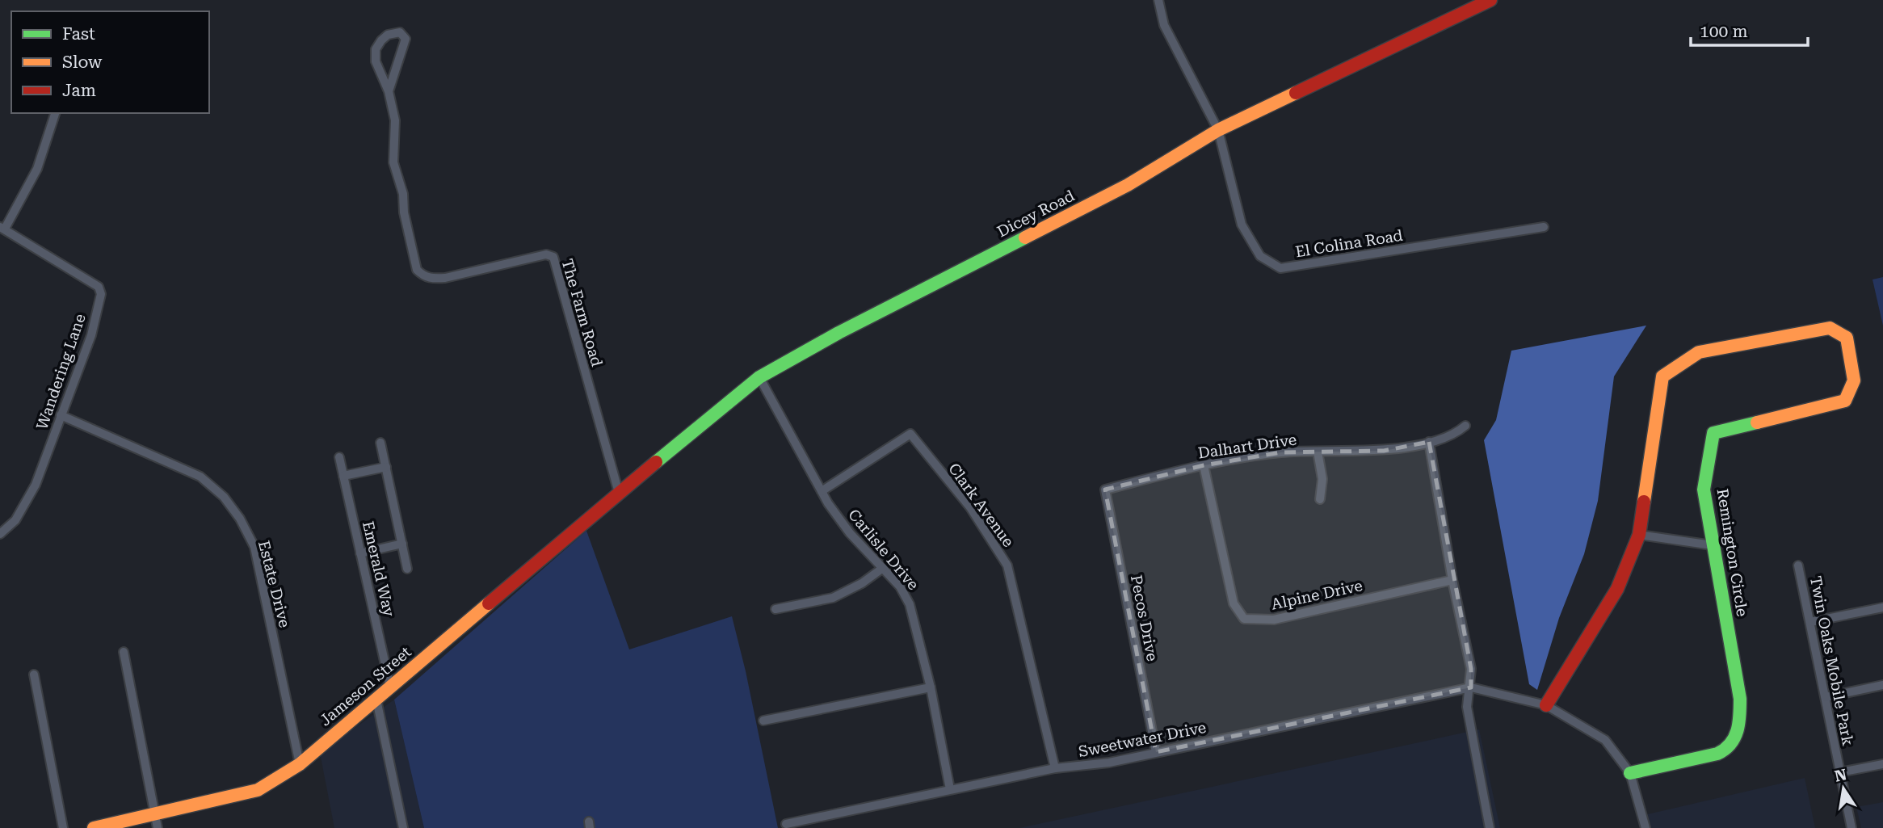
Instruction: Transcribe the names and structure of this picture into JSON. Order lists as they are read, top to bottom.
{
  "streets": {
    "street": [
      "Dicey Road",
      "El Colina Road",
      "The Farm Road",
      "Wandering Lane",
      "Dalhart Drive",
      "Clark Avenue",
      "Carlisle Drive",
      "Remington Circle",
      "Emerald Way",
      "Estate Drive",
      "Alpine Drive",
      "Pecos Drive",
      "Twin Oaks Mobile Park",
      "Jameson Street",
      "Sweetwater Drive"
    ]
  },
  "crossings": [
    ["Dicey Road", "El Colina Road"],
    ["Dicey Road", "The Farm Road"],
    ["Dicey Road", "Carlisle Drive"],
    ["Dicey Road", "Jameson Street"],
    ["The Farm Road", "Jameson Street"],
    ["Wandering Lane", "Estate Drive"],
    ["Dalhart Drive", "Alpine Drive"],
    ["Dalhart Drive", "Pecos Drive"],
    ["Clark Avenue", "Carlisle Drive"],
    ["Clark Avenue", "Sweetwater Drive"],
    ["Carlisle Drive", "Sweetwater Drive"],
    ["Remington Circle", "Sweetwater Drive"],
    ["Emerald Way", "Jameson Street"],
    ["Estate Drive", "Jameson Street"],
    ["Pecos Drive", "Sweetwater Drive"]
  ],
  "legend": ["Fast", "Slow", "Jam"],
  "scale_bar": "100 m",
  "north": "top"
}
